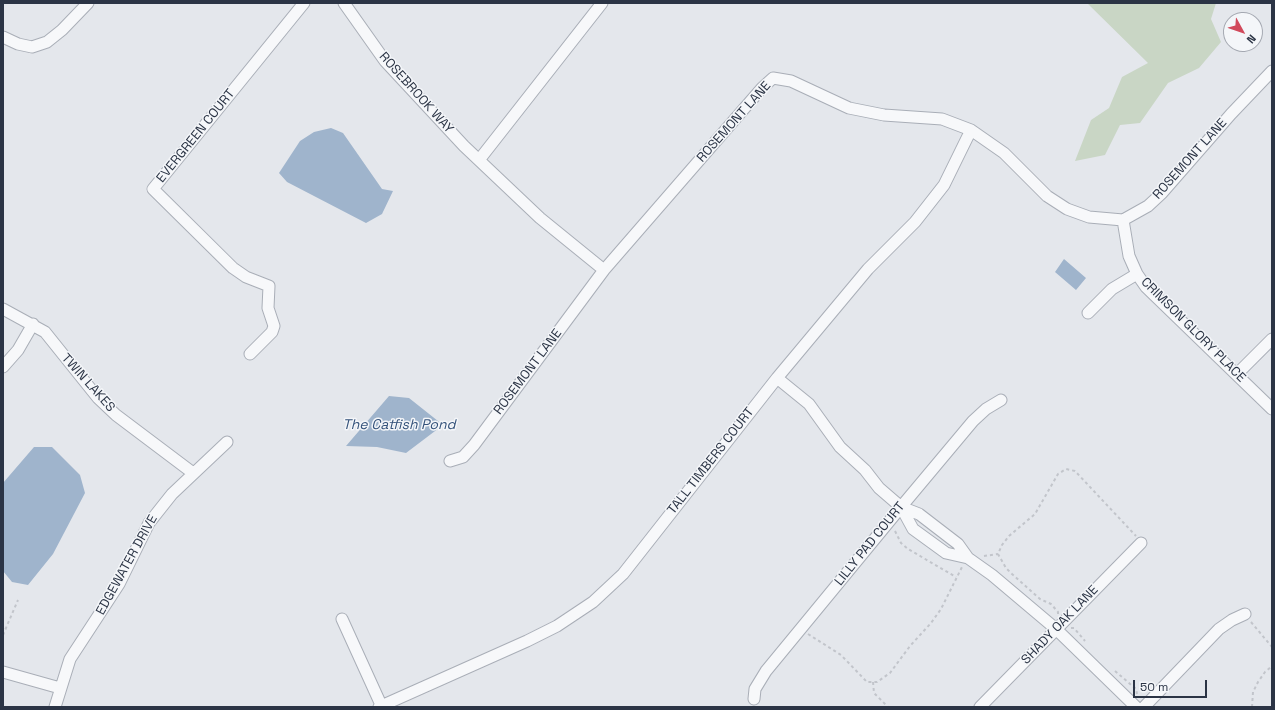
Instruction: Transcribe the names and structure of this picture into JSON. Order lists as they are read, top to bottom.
{
  "streets": {
    "street": [
      "ROSEBROOK WAY",
      "ROSEMONT LANE",
      "EVERGREEN COURT",
      "CRIMSON GLORY PLACE",
      "TWIN LAKES",
      "TALL TIMBERS COURT",
      "LILLY PAD COURT",
      "EDGEWATER DRIVE",
      "SHADY OAK LANE"
    ]
  },
  "crossings": [
    ["ROSEBROOK WAY", "ROSEMONT LANE"],
    ["ROSEMONT LANE", "CRIMSON GLORY PLACE"],
    ["ROSEMONT LANE", "TALL TIMBERS COURT"],
    ["TWIN LAKES", "EDGEWATER DRIVE"]
  ],
  "water": ["The Catfish Pond"],
  "scale_bar": "50 m",
  "north": "bottom right"
}
